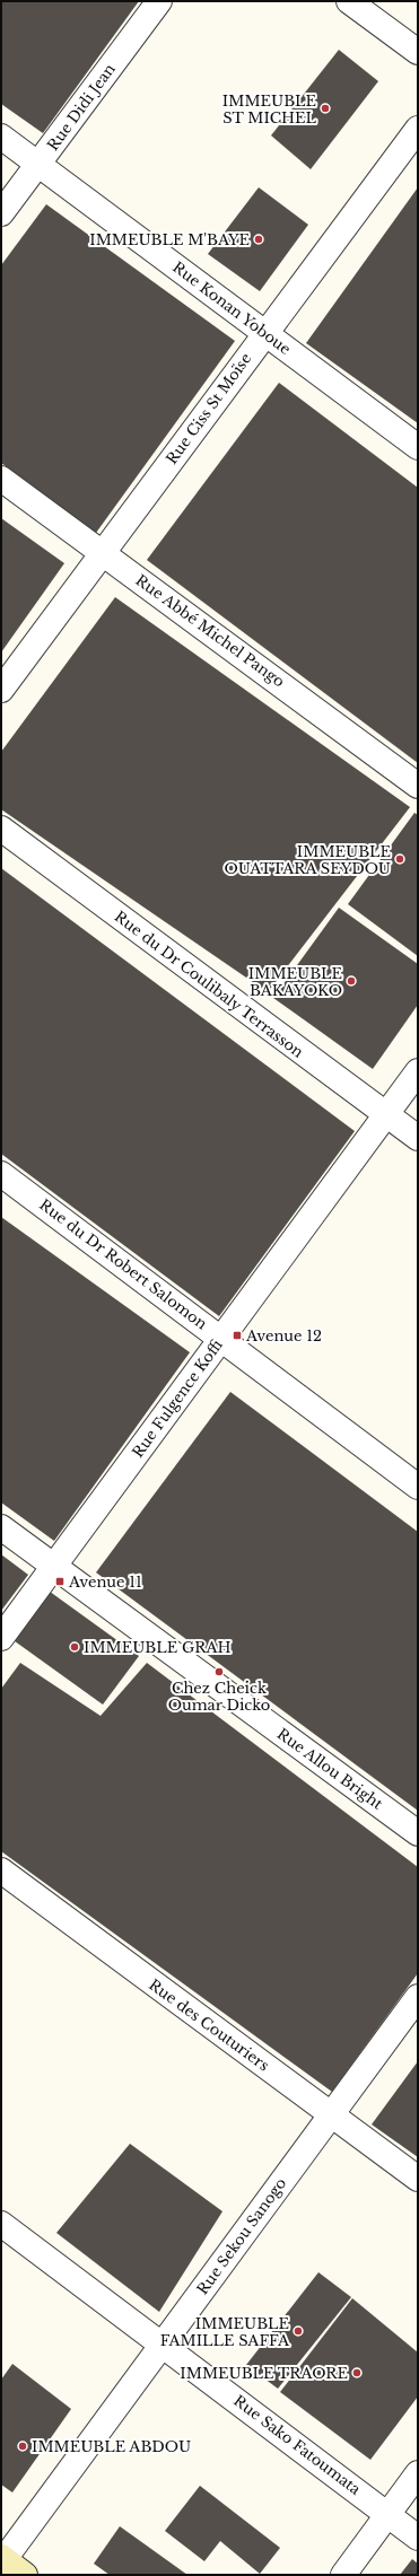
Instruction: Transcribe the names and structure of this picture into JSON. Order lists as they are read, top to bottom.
{
  "streets": {
    "street": [
      "Rue Didi Jean",
      "Rue Konan Yoboue",
      "Rue Ciss St Moïse",
      "Rue Abbé Michel Pango",
      "Rue du Dr Coulibaly Terrasson",
      "Rue du Dr Robert Salomon",
      "Rue Fulgence Koffi",
      "Rue Allou Bright",
      "Rue des Couturiers",
      "Rue Sekou Sanogo",
      "Rue Sako Fatoumata"
    ]
  },
  "crossings": [
    ["Rue Didi Jean", "Rue Konan Yoboue"],
    ["Rue Konan Yoboue", "Rue Ciss St Moïse"],
    ["Rue Ciss St Moïse", "Rue Abbé Michel Pango"],
    ["Rue du Dr Coulibaly Terrasson", "Rue Fulgence Koffi"],
    ["Rue du Dr Robert Salomon", "Rue Fulgence Koffi"],
    ["Rue Fulgence Koffi", "Rue Allou Bright"],
    ["Rue des Couturiers", "Rue Sekou Sanogo"],
    ["Rue Sekou Sanogo", "Rue Sako Fatoumata"]
  ],
  "places": {
    "other": [
      "IMMEUBLE ST MICHEL",
      "IMMEUBLE M'BAYE",
      "IMMEUBLE OUATTARA SEYDOU",
      "IMMEUBLE BAKAYOKO",
      "IMMEUBLE GRAH",
      "Chez Cheick Oumar Dicko",
      "IMMEUBLE FAMILLE SAFFA",
      "IMMEUBLE TRAORE",
      "IMMEUBLE ABDOU"
    ],
    "transit": ["Avenue 12", "Avenue 11"]
  }
}
